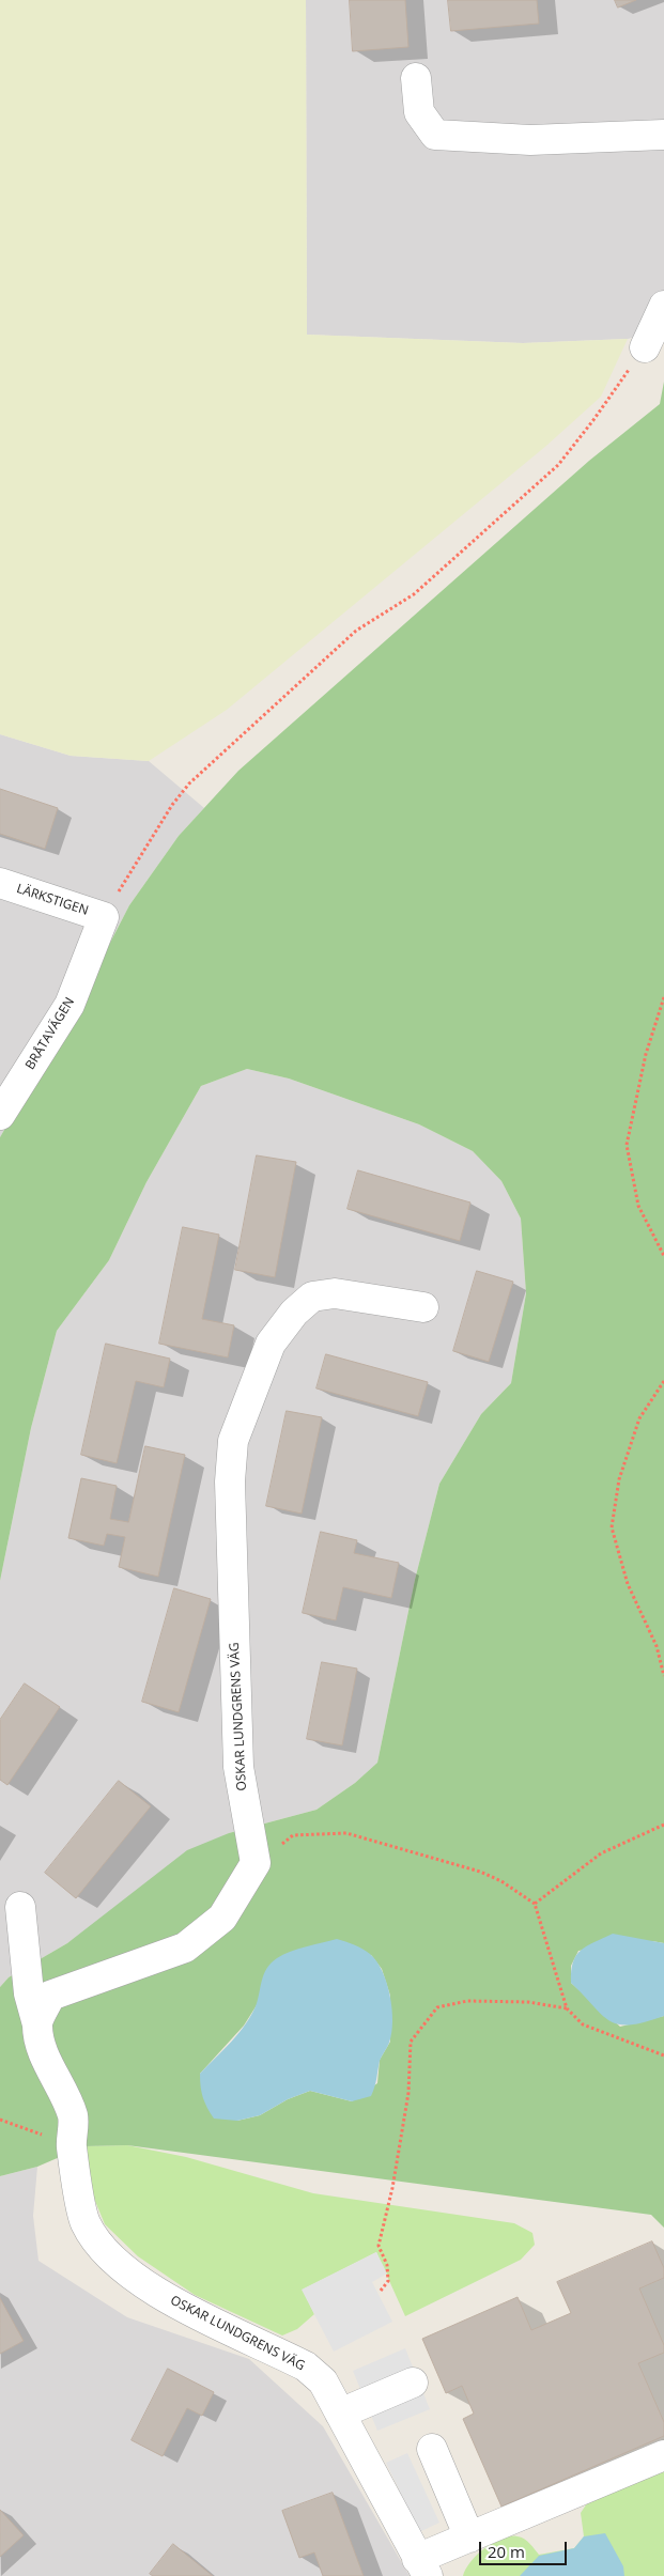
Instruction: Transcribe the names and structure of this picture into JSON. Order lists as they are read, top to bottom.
{
  "streets": {
    "street": ["LÄRKSTIGEN", "BRÅTAVÄGEN", "OSKAR LUNDGRENS VÄG"]
  },
  "crossings": [
    ["LÄRKSTIGEN", "BRÅTAVÄGEN"]
  ],
  "scale_bar": "20 m"
}
